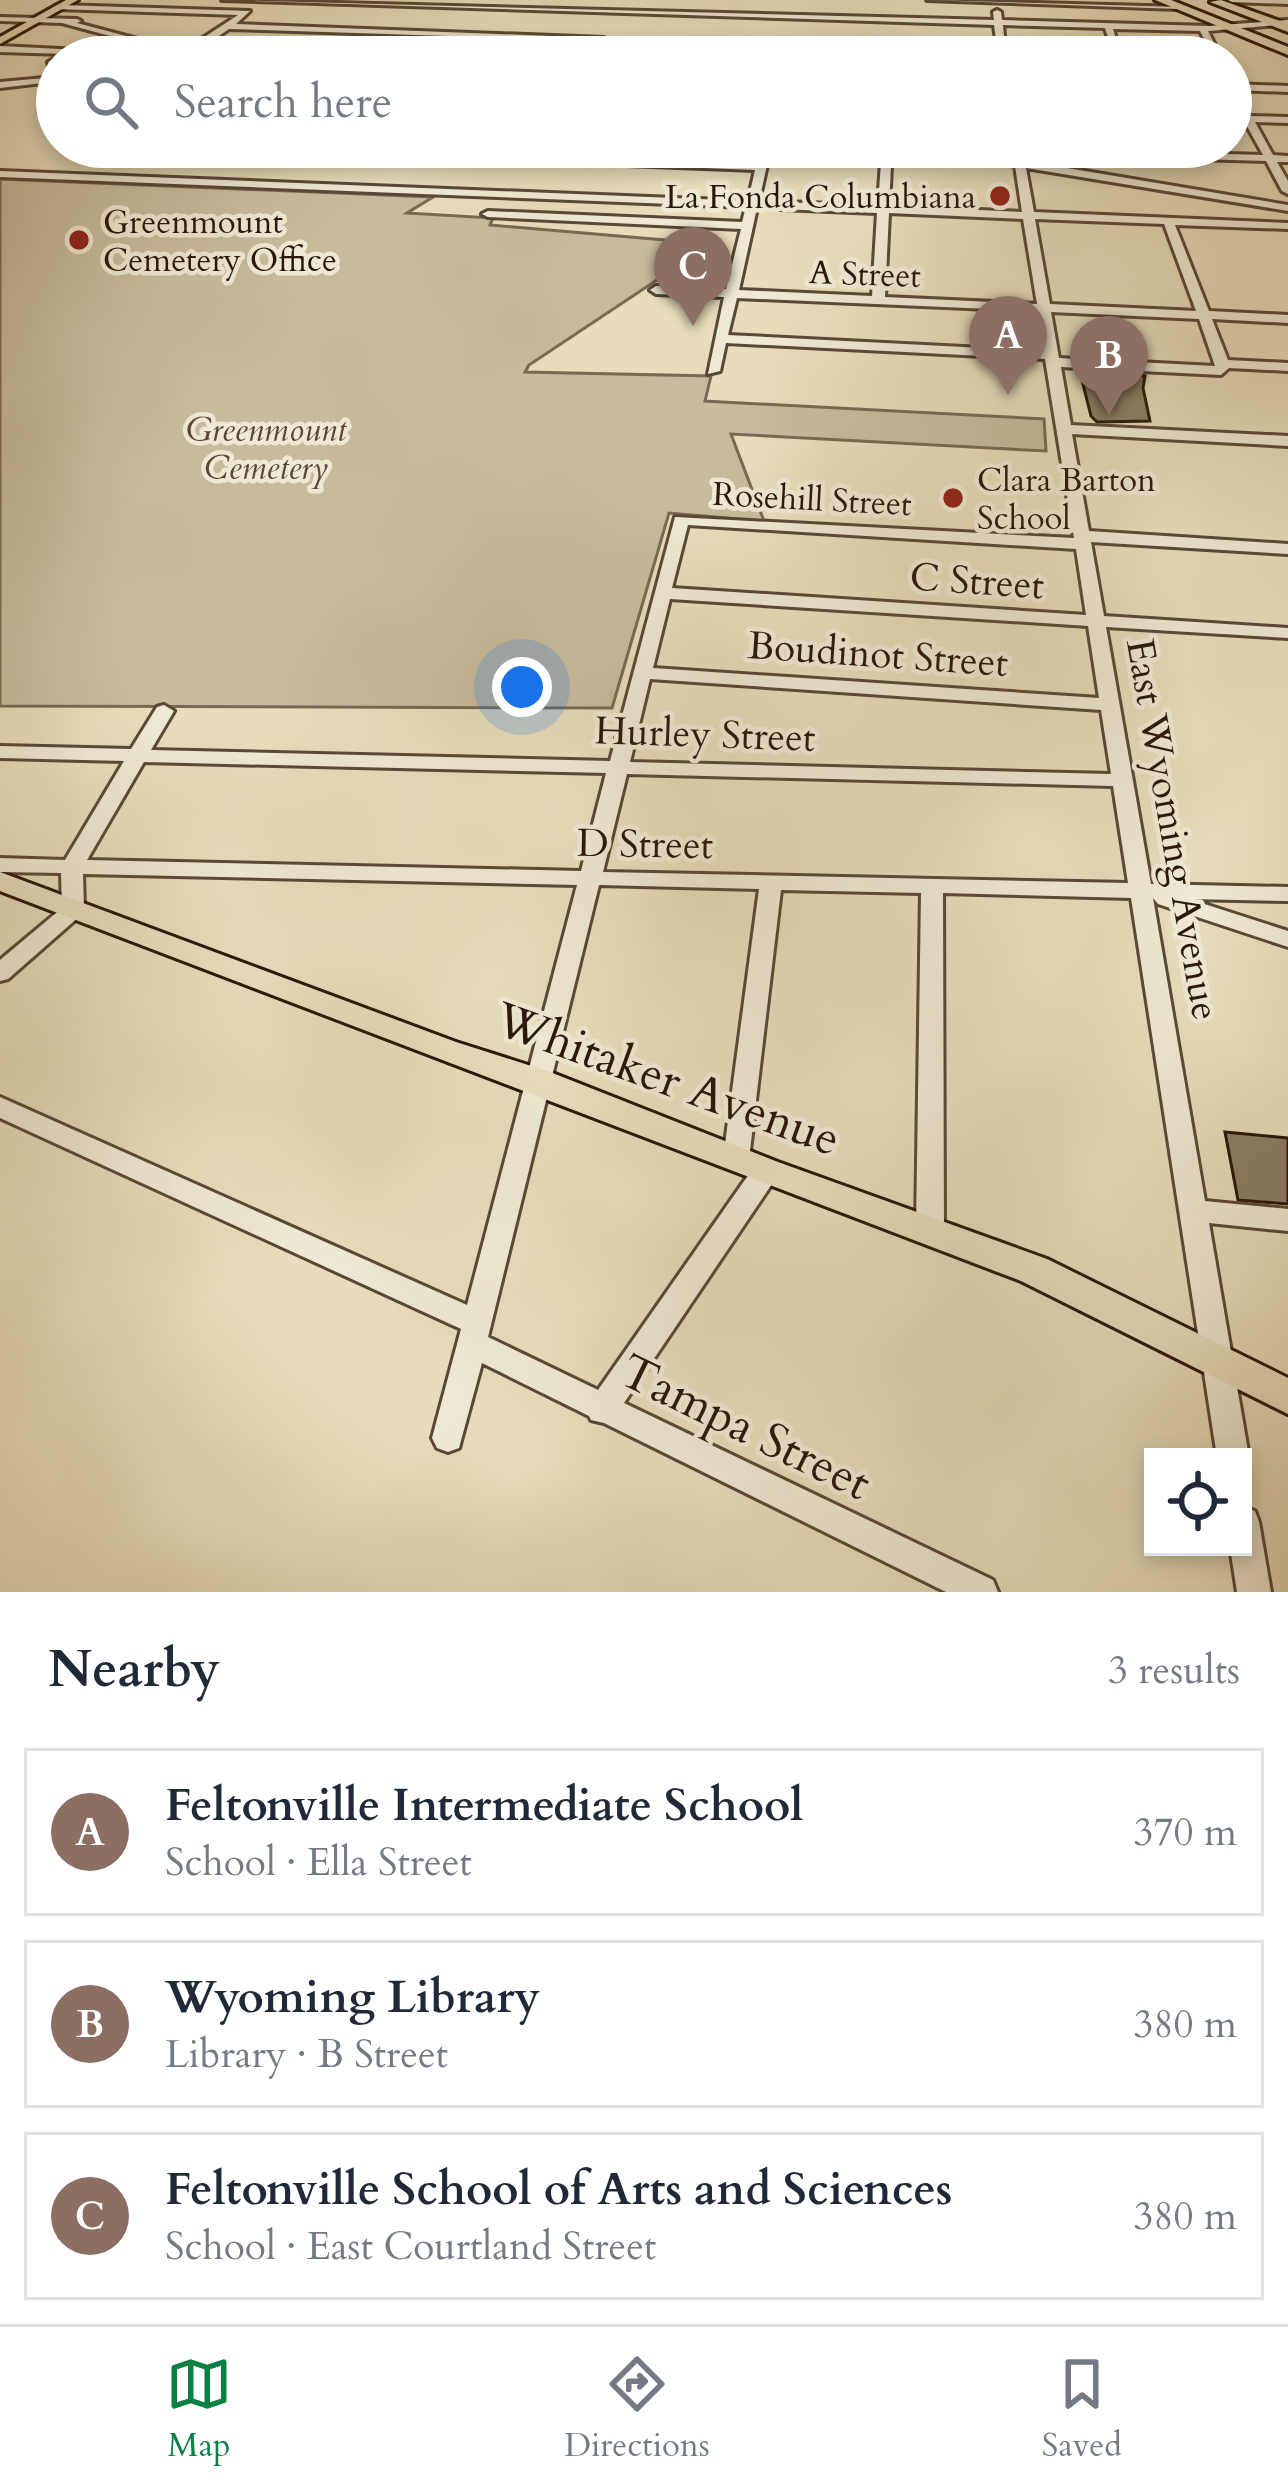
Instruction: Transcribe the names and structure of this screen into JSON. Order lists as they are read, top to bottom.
{
  "streets": {
    "main road": ["Whitaker Avenue"],
    "street": [
      "A Street",
      "Rosehill Street",
      "C Street",
      "Boudinot Street",
      "Hurley Street",
      "East Wyoming Avenue",
      "D Street",
      "Tampa Street"
    ]
  },
  "crossings": [
    ["A Street", "East Wyoming Avenue"],
    ["Rosehill Street", "C Street"],
    ["Rosehill Street", "East Wyoming Avenue"],
    ["C Street", "East Wyoming Avenue"],
    ["Boudinot Street", "East Wyoming Avenue"],
    ["Hurley Street", "East Wyoming Avenue"],
    ["East Wyoming Avenue", "D Street"],
    ["East Wyoming Avenue", "Whitaker Avenue"]
  ],
  "parks": ["Greenmount Cemetery"],
  "places": ["La Fonda Columbiana", "Greenmount Cemetery Office", "Clara Barton School"],
  "page": {
    "search": "Search here",
    "pins": ["C", "A", "B"],
    "heading": ["Nearby", "3 results"],
    "list": [
      {
        "mark": "A",
        "name": "Feltonville Intermediate School",
        "note": "School · Ella Street",
        "value": "370 m"
      },
      {
        "mark": "B",
        "name": "Wyoming Library",
        "note": "Library · B Street",
        "value": "380 m"
      },
      {
        "mark": "C",
        "name": "Feltonville School of Arts and Sciences",
        "note": "School · East Courtland Street",
        "value": "380 m"
      }
    ],
    "nav": ["Map", "Directions", "Saved"]
  }
}
